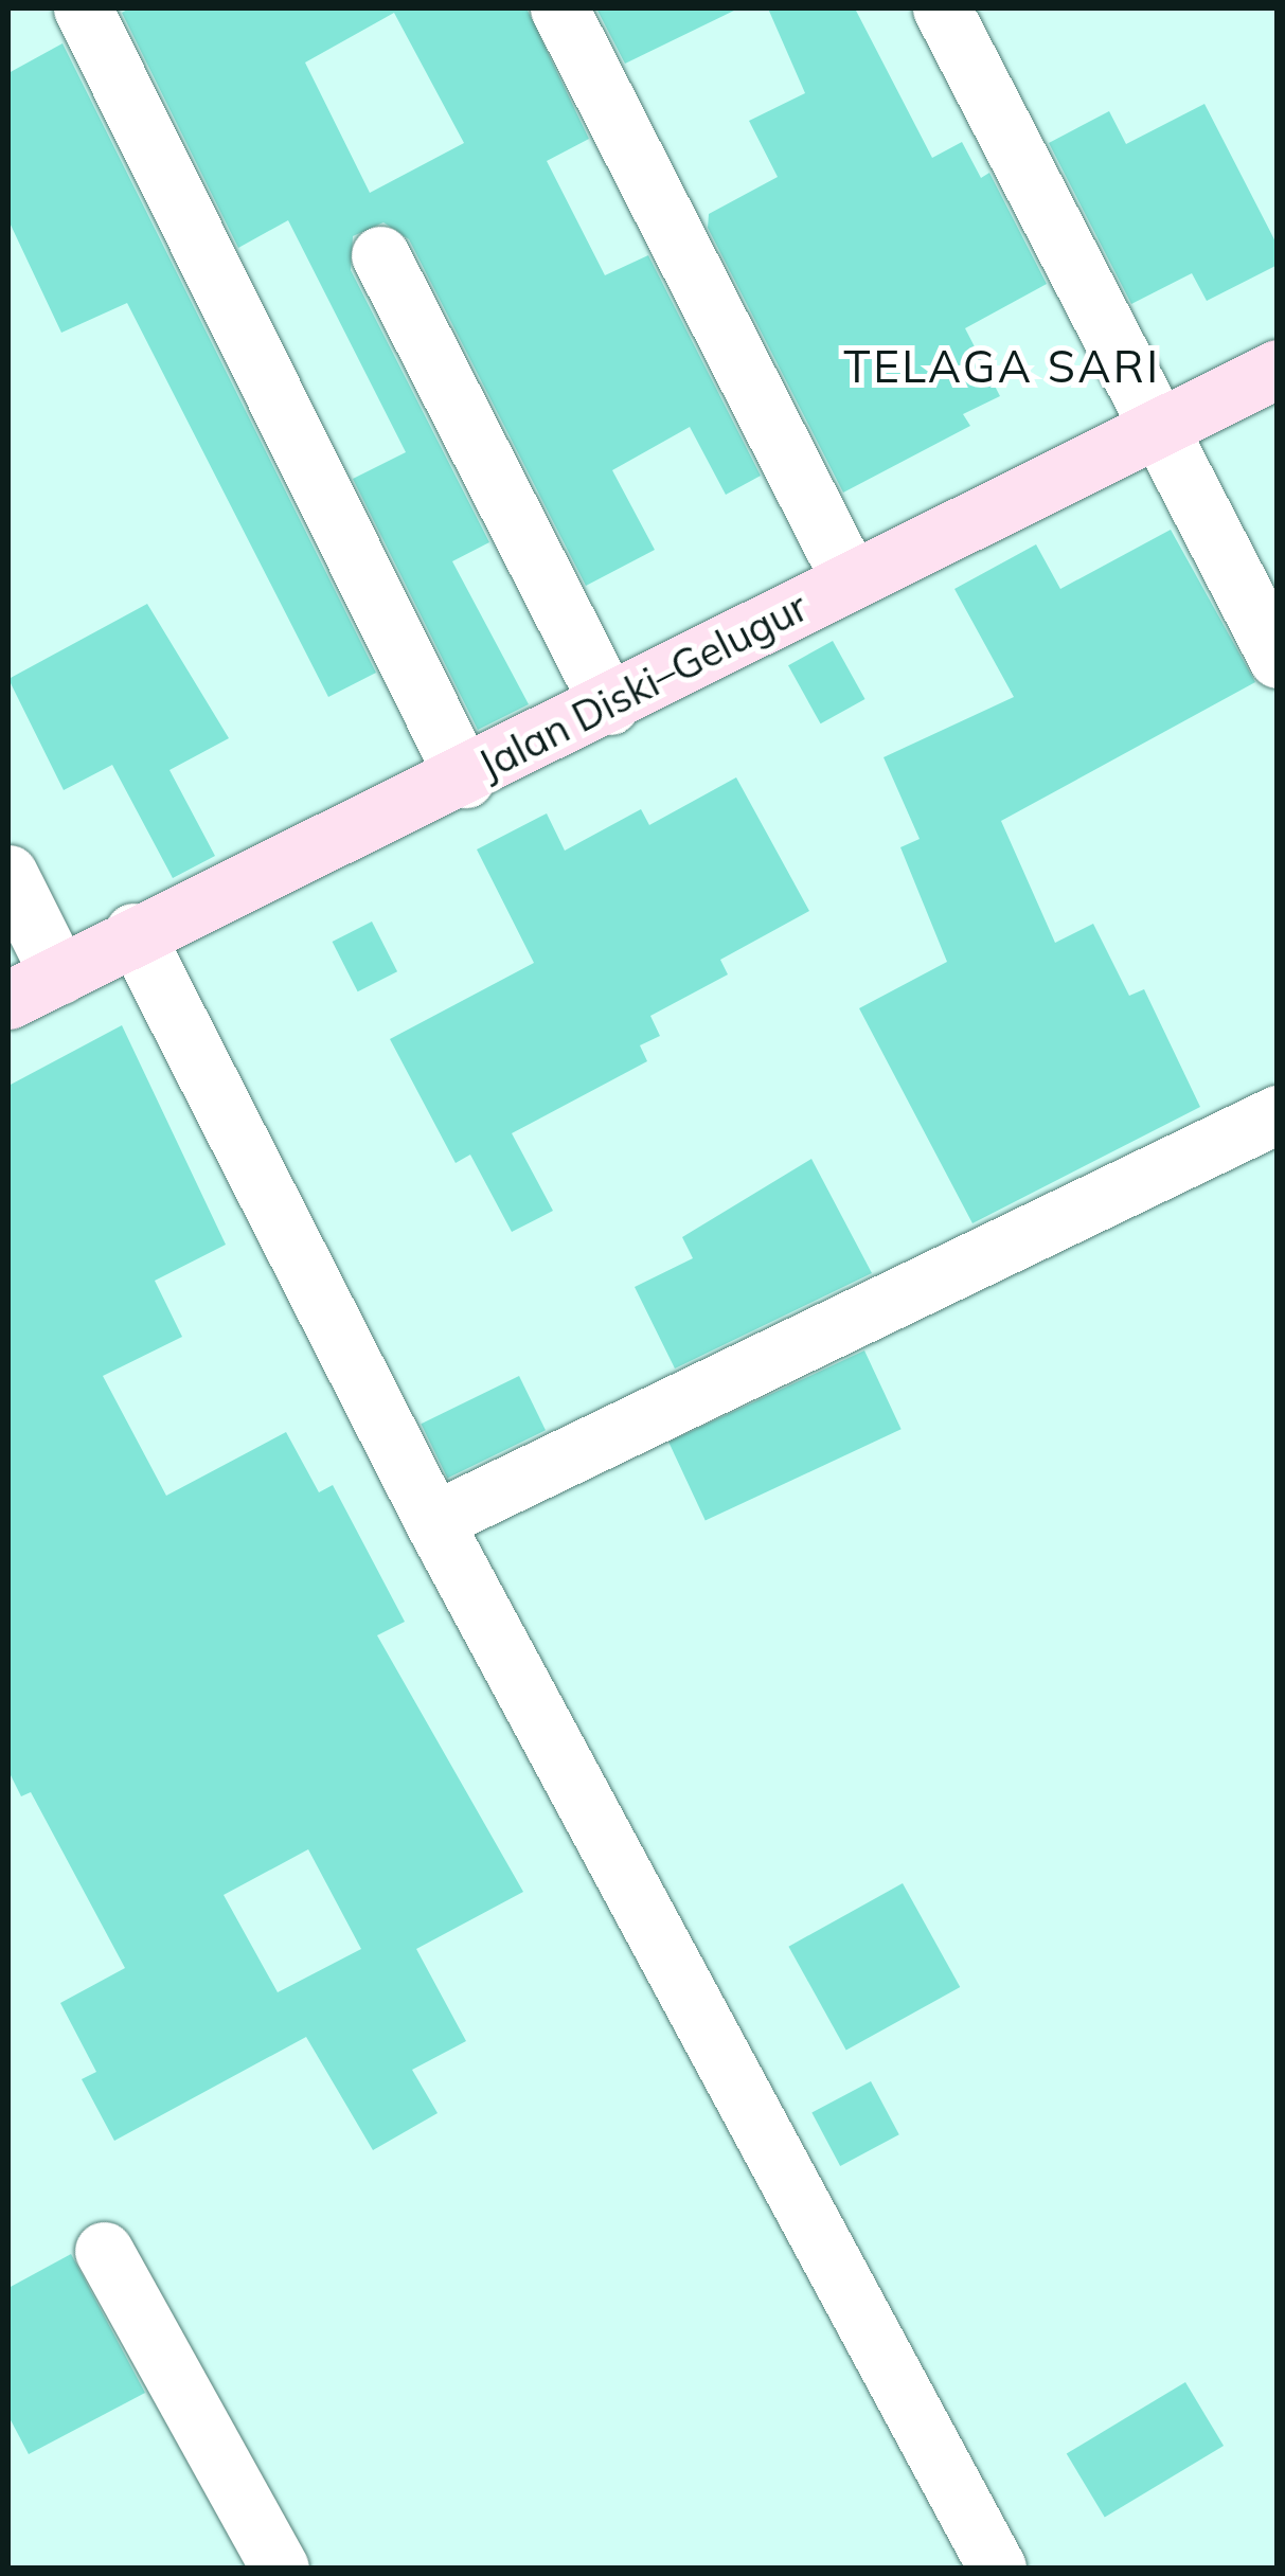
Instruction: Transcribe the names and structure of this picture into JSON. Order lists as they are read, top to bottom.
{
  "streets": {
    "main road": ["Jalan Diski–Gelugur"]
  },
  "districts": ["TELAGA SARI"]
}
